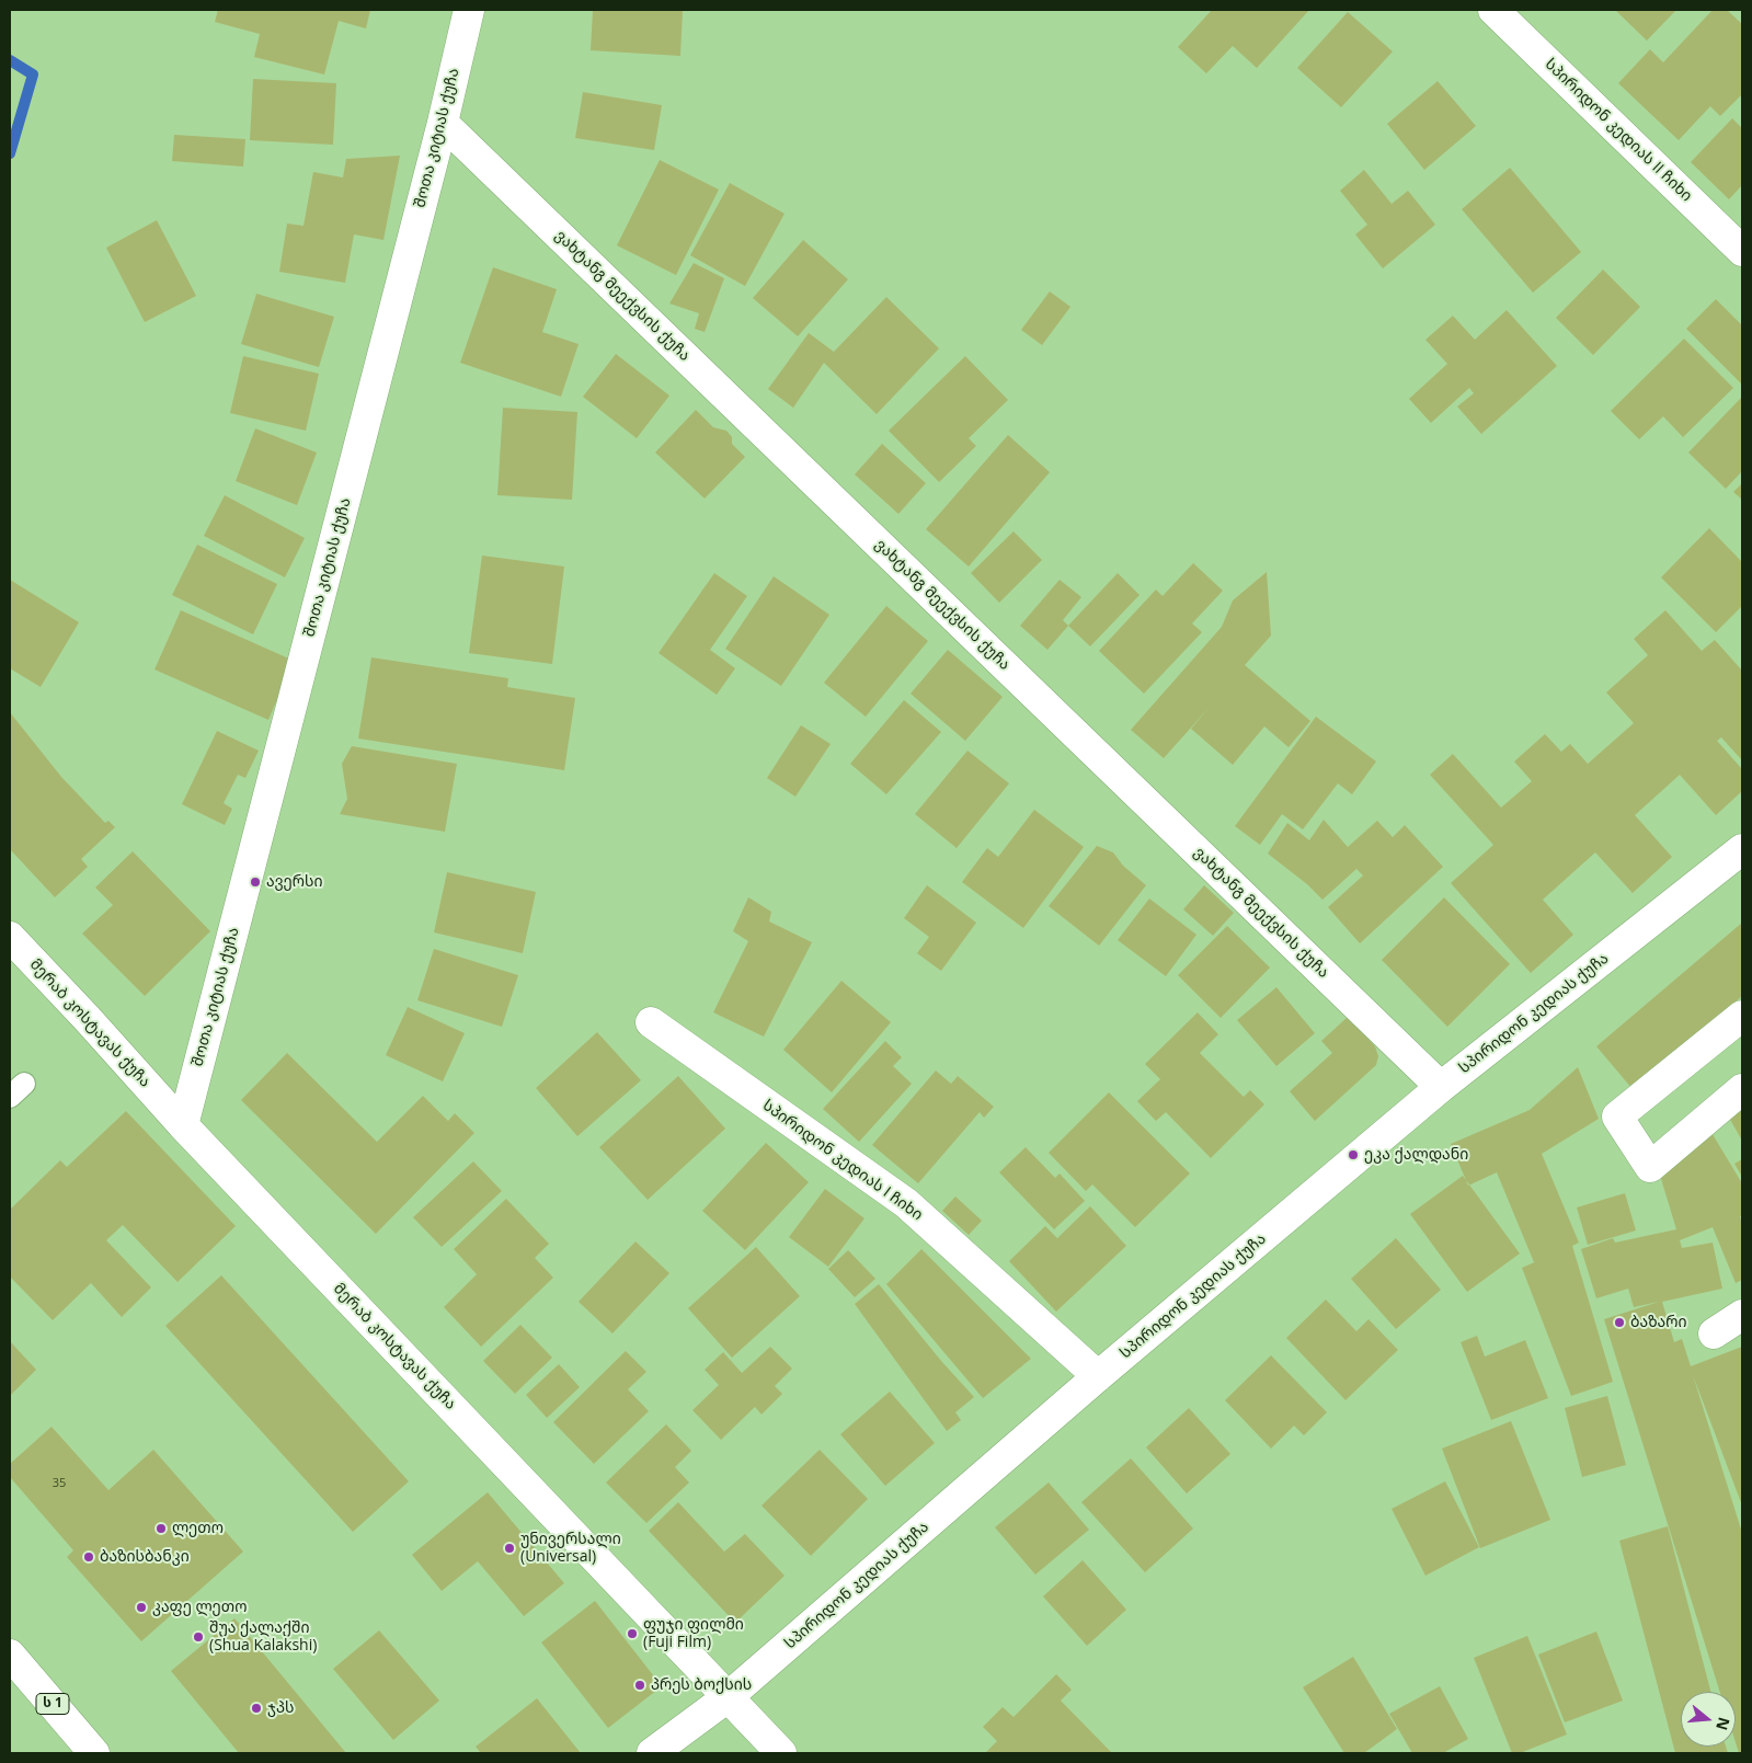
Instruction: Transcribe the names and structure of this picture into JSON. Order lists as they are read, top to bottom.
{
  "streets": {
    "main road": [
      "სპირიდონ კედიას II ჩიხი",
      "შოთა კიტიას ქუჩა",
      "ვახტანგ მეექვსის ქუჩა",
      "სპირიდონ კედიას ქუჩა",
      "მერაბ კოსტავას ქუჩა",
      "სპირიდონ კედიას I ჩიხი",
      "ს 1"
    ]
  },
  "crossings": [
    ["შოთა კიტიას ქუჩა", "ვახტანგ მეექვსის ქუჩა"],
    ["შოთა კიტიას ქუჩა", "მერაბ კოსტავას ქუჩა"],
    ["ვახტანგ მეექვსის ქუჩა", "სპირიდონ კედიას ქუჩა"],
    ["სპირიდონ კედიას ქუჩა", "მერაბ კოსტავას ქუჩა"],
    ["სპირიდონ კედიას ქუჩა", "სპირიდონ კედიას I ჩიხი"]
  ],
  "places": [
    "ავერსი",
    "ეკა ქალდანი",
    "ბაზარი",
    "ლეთო",
    "უნივერსალი (Universal)",
    "ბაზისბანკი",
    "კაფე ლეთო",
    "ფუჯი ფილმი (Fuji Film)",
    "შუა ქალაქში (Shua Kalakshi)",
    "პრეს ბოქსის",
    "ჯპს"
  ],
  "house_numbers": ["35"],
  "north": "right"
}
